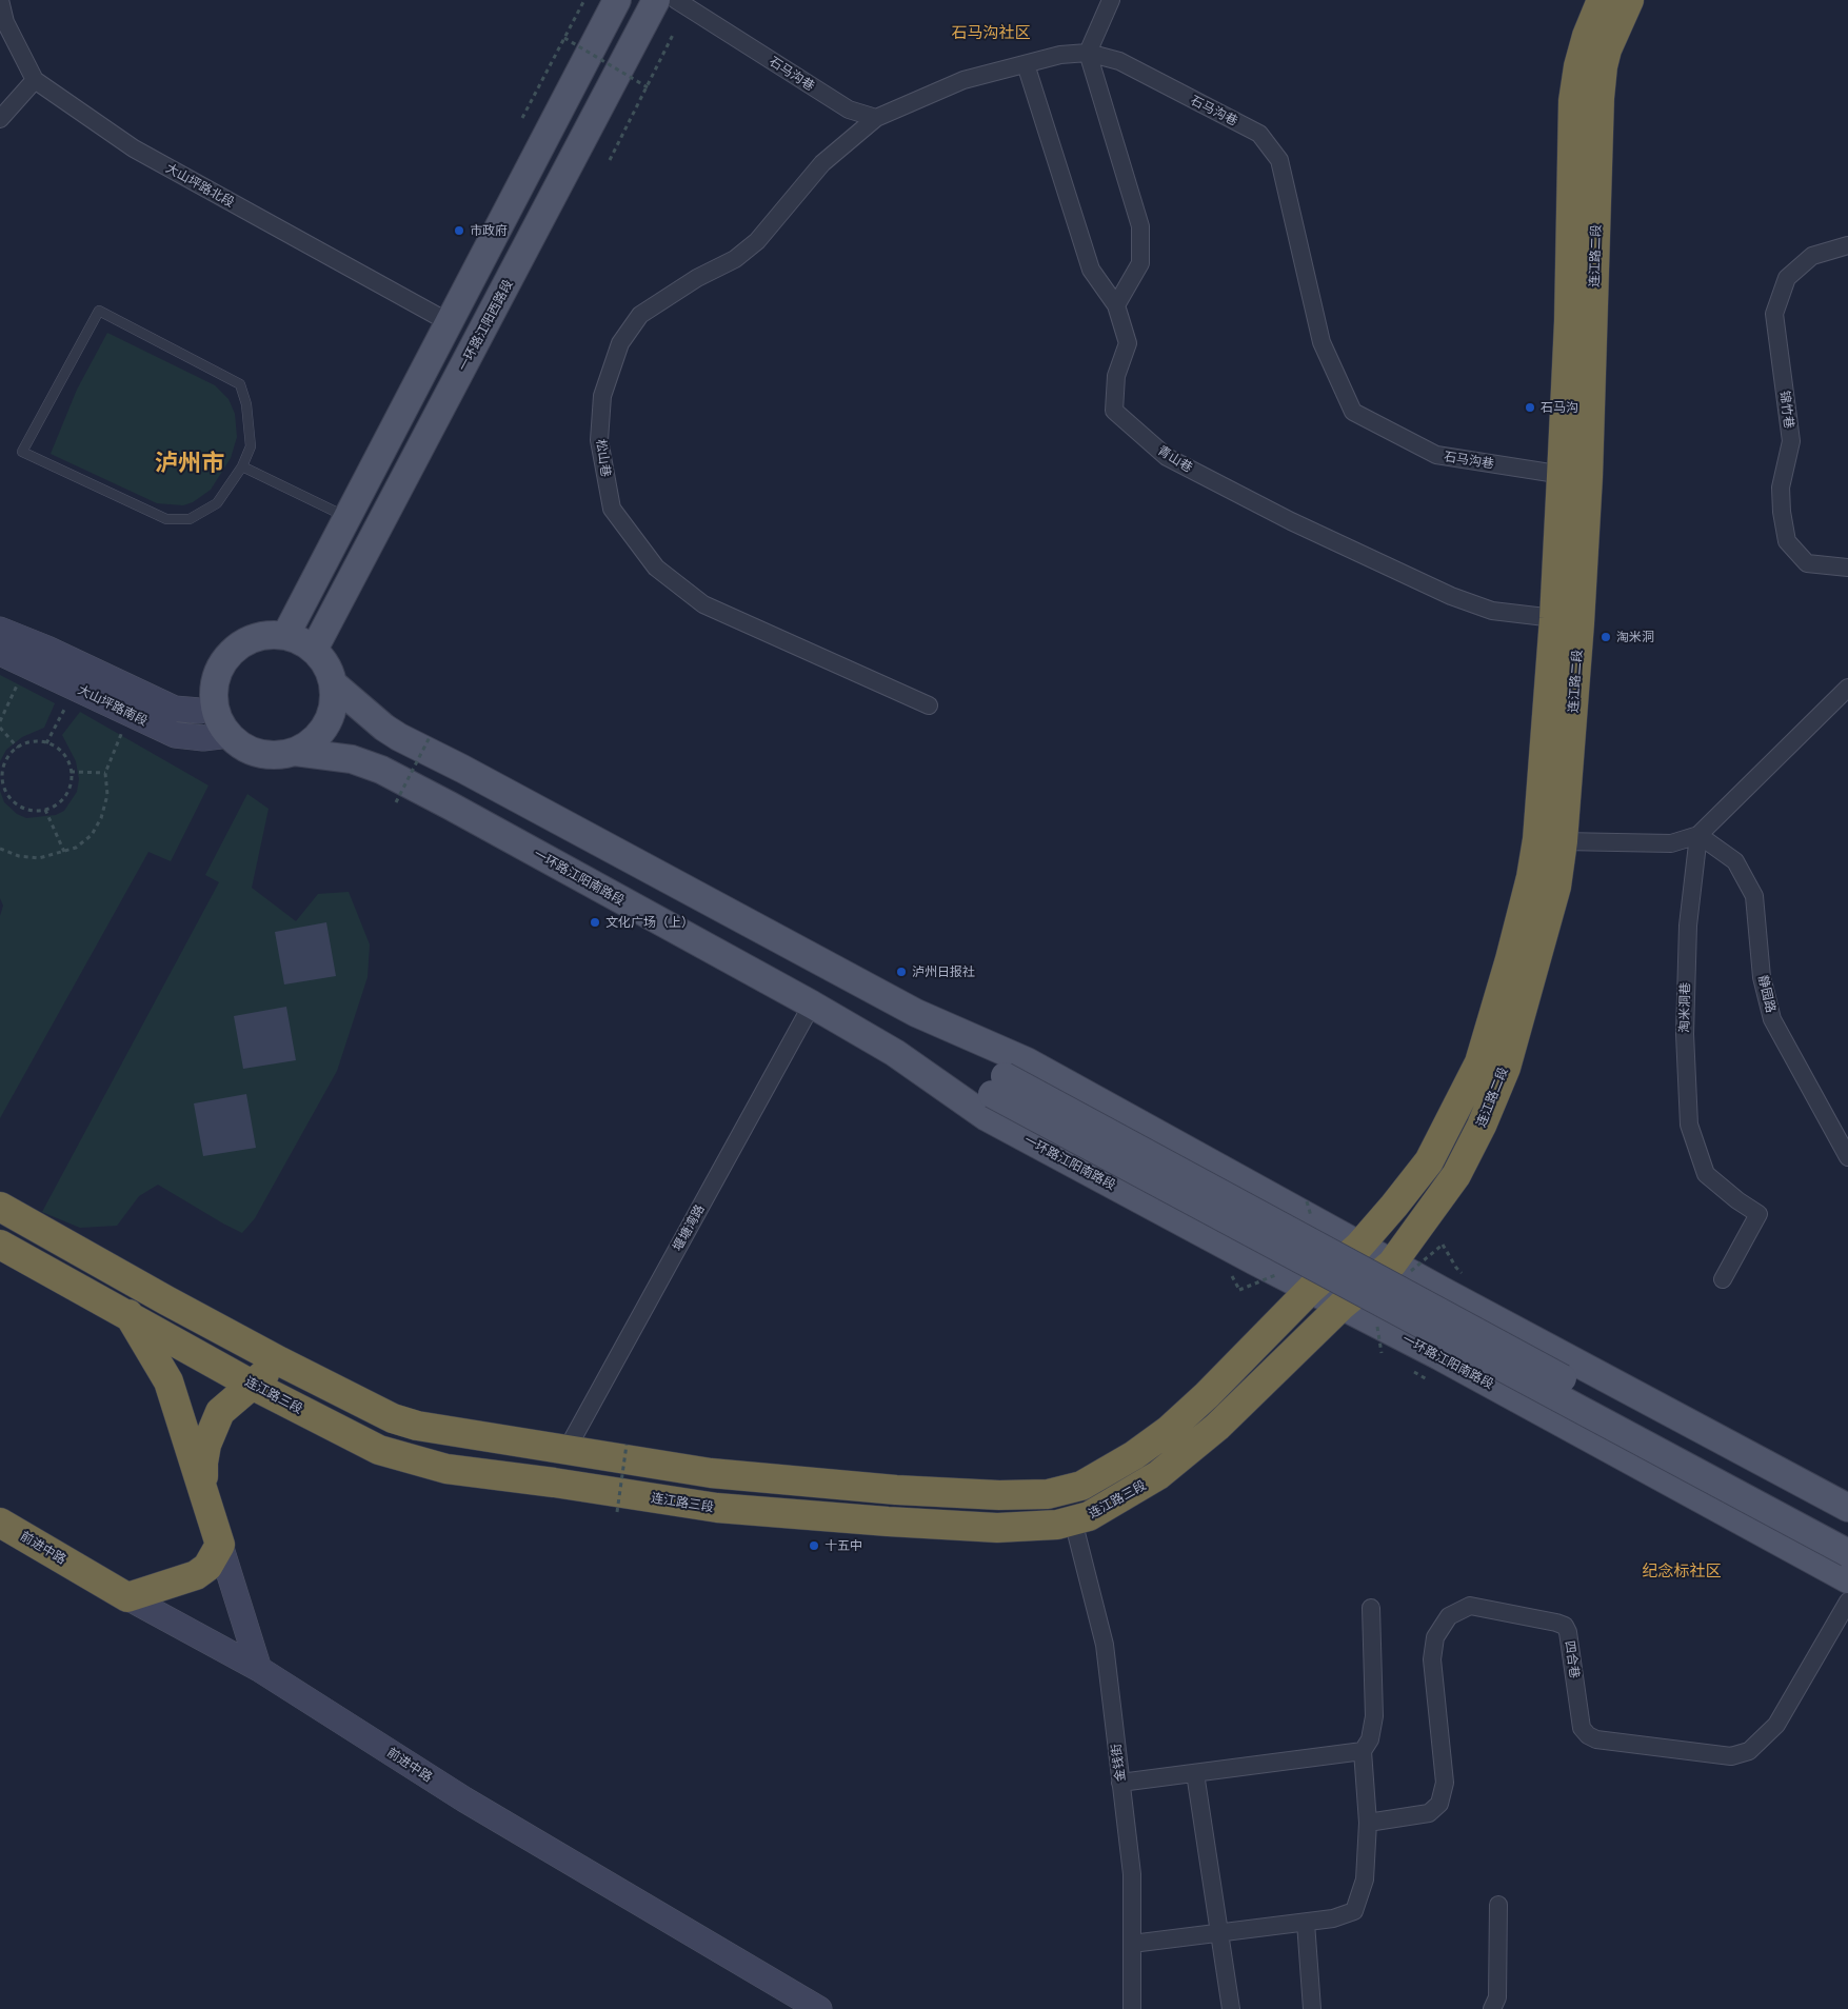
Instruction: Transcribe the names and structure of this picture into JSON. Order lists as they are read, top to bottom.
{
  "streets": {
    "highway": ["连江路二段", "连江路三段", "前进中路"],
    "main road": ["一环路江阳西路段", "一环路江阳南路段"],
    "street": [
      "石马沟巷",
      "大山坪路北段",
      "锦竹巷",
      "松山巷",
      "青山巷",
      "大山坪路南段",
      "静园路",
      "淘米洞巷",
      "堰塘湾路",
      "四合巷",
      "金钱街"
    ]
  },
  "crossings": [
    ["石马沟巷", "连江路二段"],
    ["石马沟巷", "松山巷"],
    ["石马沟巷", "青山巷"],
    ["连江路二段", "青山巷"],
    ["连江路二段", "一环路江阳南路段"],
    ["连江路二段", "连江路三段"],
    ["一环路江阳西路段", "大山坪路南段"],
    ["一环路江阳西路段", "一环路江阳南路段"],
    ["大山坪路南段", "一环路江阳南路段"],
    ["一环路江阳南路段", "堰塘湾路"],
    ["一环路江阳南路段", "连江路三段"],
    ["静园路", "淘米洞巷"],
    ["连江路三段", "金钱街"]
  ],
  "districts": ["石马沟社区", "泸州市", "纪念标社区"],
  "places": [
    "市政府",
    "石马沟",
    "淘米洞",
    "文化广场（上）",
    "泸州日报社",
    "十五中"
  ]
}
